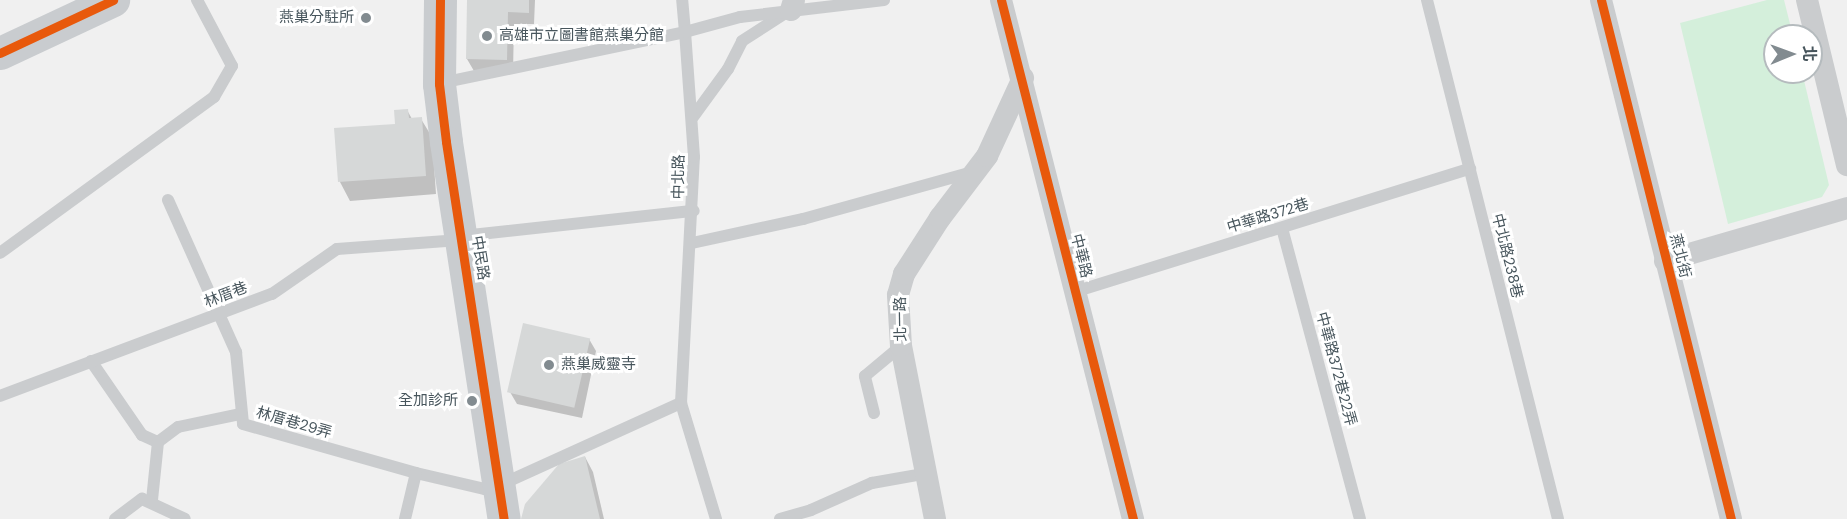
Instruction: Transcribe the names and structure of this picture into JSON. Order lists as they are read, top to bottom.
{
  "streets": {
    "street": [
      "中華路",
      "燕北街",
      "中民路",
      "北一路"
    ],
    "lane": [
      "中北路",
      "中華路372巷",
      "中北路238巷",
      "林厝巷",
      "中華路372巷22弄",
      "林厝巷29弄"
    ]
  },
  "crossings": [
    ["中北路", "林厝巷"],
    ["中華路372巷", "中華路"],
    ["中華路372巷", "中北路238巷"],
    ["中華路372巷", "中華路372巷22弄"],
    ["中華路", "北一路"],
    ["中民路", "林厝巷"],
    ["中民路", "林厝巷29弄"]
  ],
  "places": [
    "燕巢分駐所",
    "高雄市立圖書館燕巢分館",
    "燕巢威靈寺",
    "全加診所"
  ],
  "north": "right"
}
